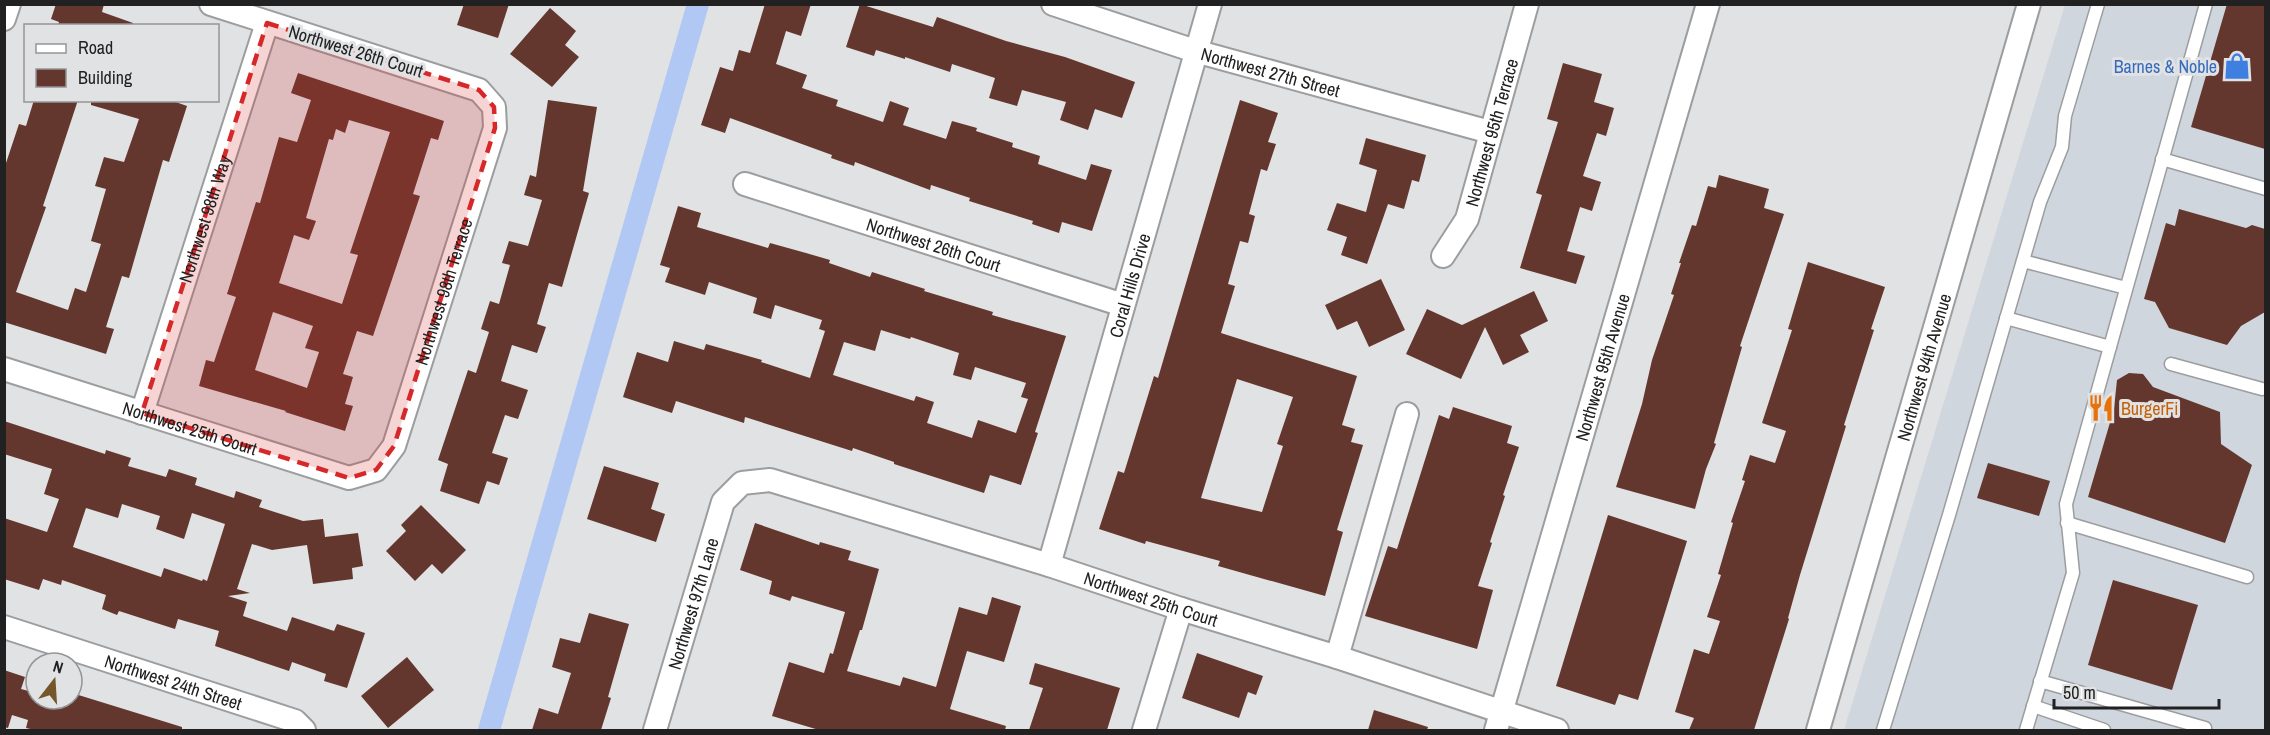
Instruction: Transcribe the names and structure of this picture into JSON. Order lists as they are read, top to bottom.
{
  "streets": {
    "street": [
      "Northwest 26th Court",
      "Northwest 27th Street",
      "Northwest 95th Terrace",
      "Northwest 98th Way",
      "Coral Hills Drive",
      "Northwest 98th Terrace",
      "Northwest 94th Avenue",
      "Northwest 95th Avenue",
      "Northwest 25th Court",
      "Northwest 97th Lane",
      "Northwest 24th Street"
    ]
  },
  "crossings": [
    ["Northwest 26th Court", "Northwest 98th Way"],
    ["Northwest 26th Court", "Coral Hills Drive"],
    ["Northwest 26th Court", "Northwest 98th Terrace"],
    ["Northwest 27th Street", "Northwest 95th Terrace"],
    ["Northwest 27th Street", "Coral Hills Drive"],
    ["Northwest 98th Way", "Northwest 25th Court"],
    ["Coral Hills Drive", "Northwest 25th Court"],
    ["Northwest 98th Terrace", "Northwest 25th Court"],
    ["Northwest 95th Avenue", "Northwest 25th Court"],
    ["Northwest 25th Court", "Northwest 97th Lane"]
  ],
  "places": {
    "shop": ["Barnes & Noble"],
    "restaurant": ["BurgerFi"]
  },
  "legend": ["Road", "Building"],
  "scale_bar": "50 m",
  "north": "top"
}
